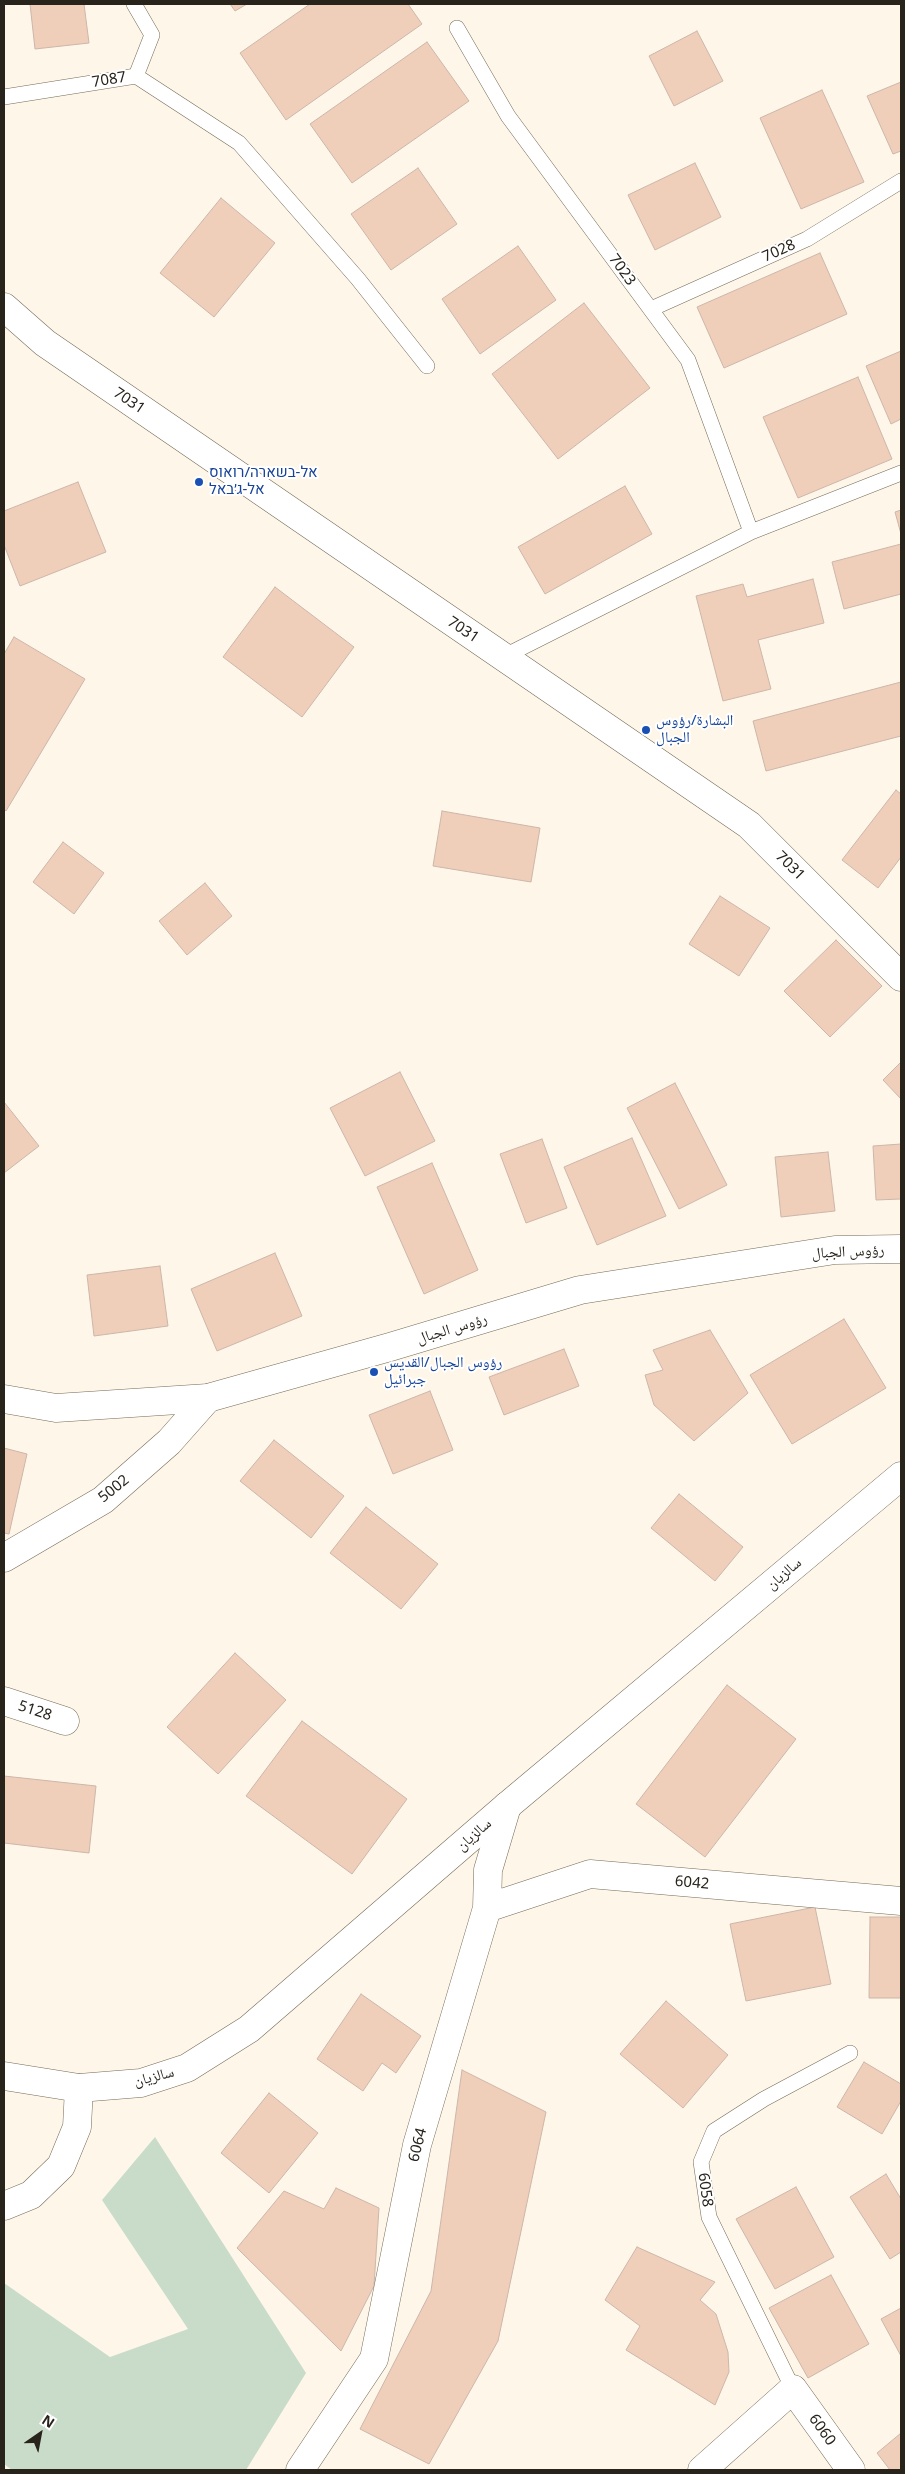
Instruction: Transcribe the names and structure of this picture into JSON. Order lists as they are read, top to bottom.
{
  "streets": {
    "street": [
      "7031",
      "رؤوس الجبال",
      "5002",
      "سالزيان",
      "5128",
      "6042",
      "6064",
      "6060"
    ],
    "lane": [
      "7087",
      "7028",
      "7023",
      "6058"
    ]
  },
  "crossings": [
    ["7028", "7023"],
    ["رؤوس الجبال", "5002"],
    ["سالزيان", "6064"],
    ["6042", "6064"],
    ["6058", "6060"]
  ],
  "places": ["אל-בשארה/רואוס אל-ג׳באל", "البشارة/رؤوس الجبال", "رؤوس الجبال/القديس جبرائيل"],
  "north": "top right"
}
